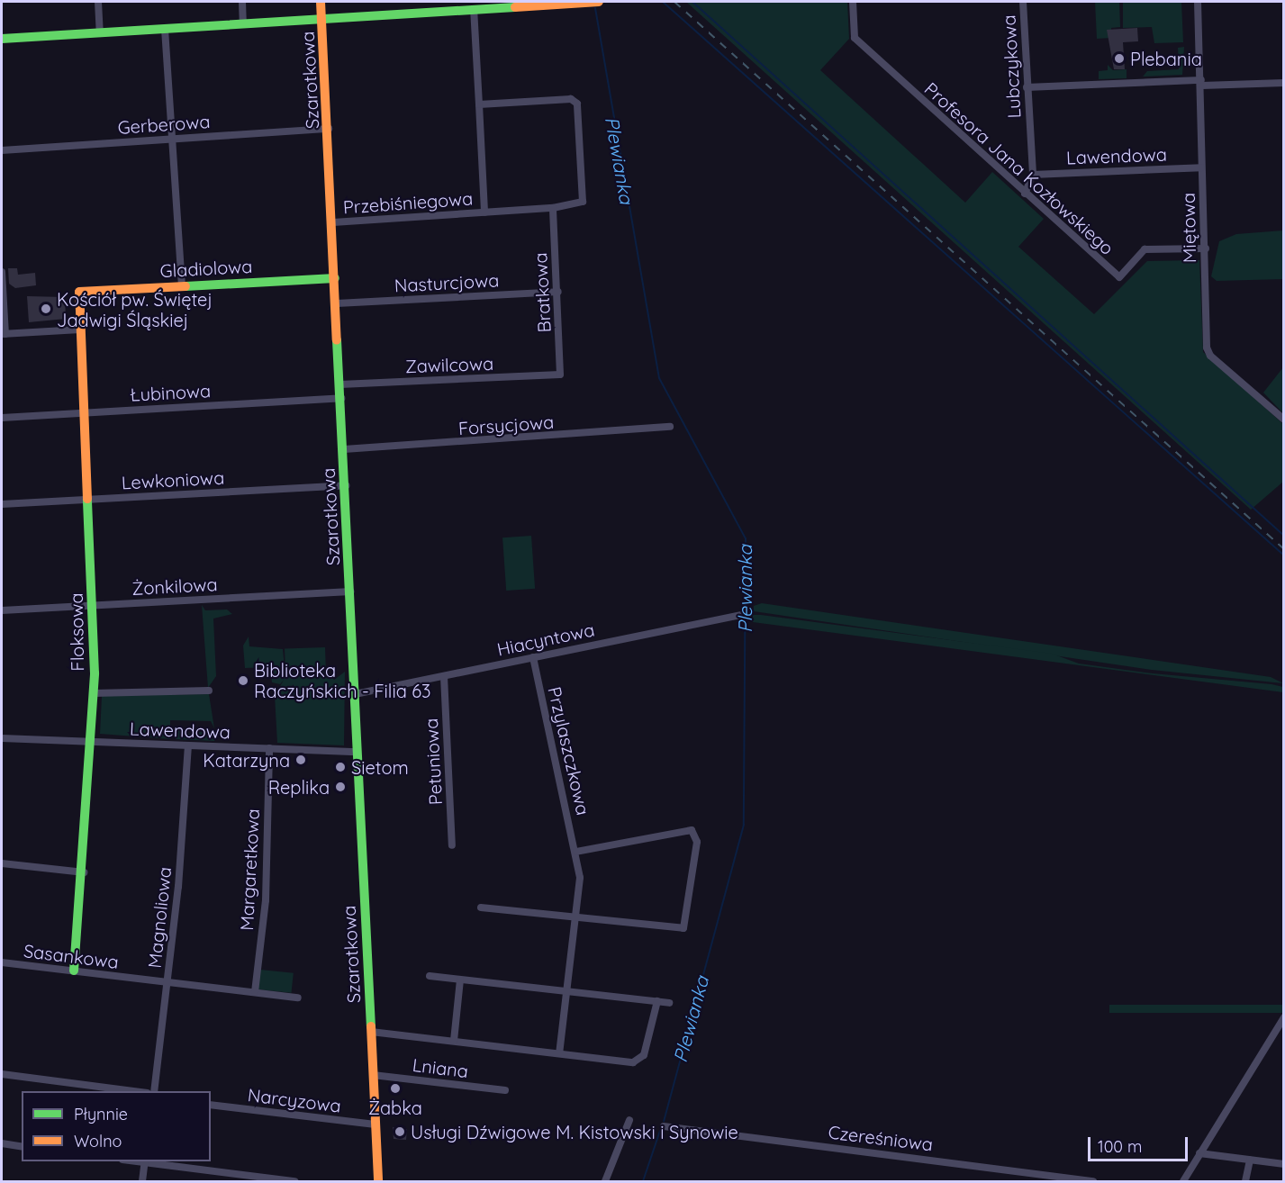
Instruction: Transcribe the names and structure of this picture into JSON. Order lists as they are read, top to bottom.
{
  "streets": {
    "street": [
      "Lubczykowa",
      "Szarotkowa",
      "Gerberowa",
      "Lawendowa",
      "Profesora Jana Kozłowskiego",
      "Przebiśniegowa",
      "Miętowa",
      "Gladiolowa",
      "Nasturcjowa",
      "Bratkowa",
      "Zawilcowa",
      "Łubinowa",
      "Forsycjowa",
      "Lewkoniowa",
      "Żonkilowa",
      "Floksowa",
      "Hiacyntowa",
      "Przylaszczkowa",
      "Petuniowa",
      "Margaretkowa",
      "Magnoliowa",
      "Sasankowa",
      "Lniana",
      "Narcyzowa",
      "Czereśniowa"
    ]
  },
  "crossings": [
    ["Lubczykowa", "Lawendowa"],
    ["Lubczykowa", "Profesora Jana Kozłowskiego"],
    ["Szarotkowa", "Gerberowa"],
    ["Szarotkowa", "Lawendowa"],
    ["Szarotkowa", "Przebiśniegowa"],
    ["Szarotkowa", "Gladiolowa"],
    ["Szarotkowa", "Nasturcjowa"],
    ["Szarotkowa", "Zawilcowa"],
    ["Szarotkowa", "Łubinowa"],
    ["Szarotkowa", "Forsycjowa"],
    ["Szarotkowa", "Lewkoniowa"],
    ["Szarotkowa", "Żonkilowa"],
    ["Szarotkowa", "Hiacyntowa"],
    ["Szarotkowa", "Lniana"],
    ["Szarotkowa", "Narcyzowa"],
    ["Lawendowa", "Miętowa"],
    ["Lawendowa", "Floksowa"],
    ["Lawendowa", "Margaretkowa"],
    ["Lawendowa", "Magnoliowa"],
    ["Profesora Jana Kozłowskiego", "Miętowa"],
    ["Przebiśniegowa", "Bratkowa"],
    ["Gladiolowa", "Floksowa"],
    ["Nasturcjowa", "Bratkowa"],
    ["Bratkowa", "Zawilcowa"],
    ["Łubinowa", "Floksowa"],
    ["Lewkoniowa", "Floksowa"],
    ["Żonkilowa", "Floksowa"],
    ["Floksowa", "Sasankowa"],
    ["Hiacyntowa", "Przylaszczkowa"],
    ["Hiacyntowa", "Petuniowa"],
    ["Margaretkowa", "Sasankowa"],
    ["Magnoliowa", "Sasankowa"]
  ],
  "water": ["Plewianka"],
  "places": [
    "Plebania",
    "Kościół pw. Świętej Jadwigi Śląskiej",
    "Biblioteka Raczyńskich - Filia 63",
    "Katarzyna",
    "Sietom",
    "Replika",
    "Żabka",
    "Usługi Dźwigowe M. Kistowski i Synowie"
  ],
  "legend": ["Płynnie", "Wolno"],
  "scale_bar": "100 m"
}
